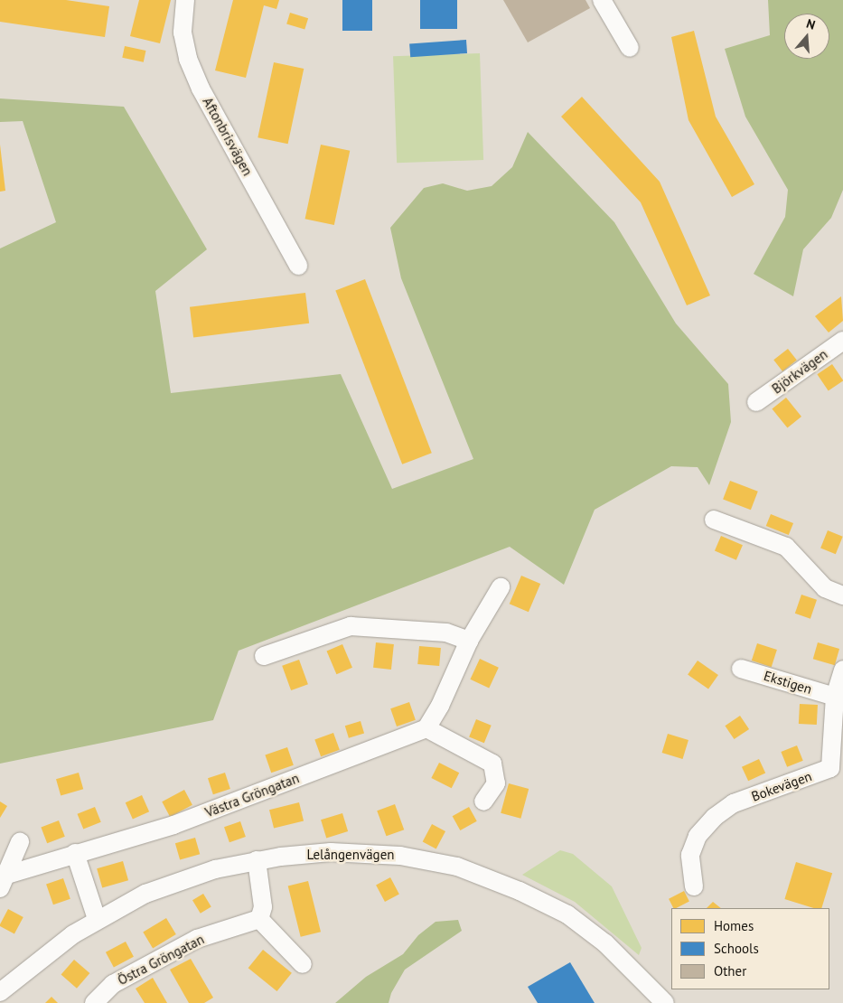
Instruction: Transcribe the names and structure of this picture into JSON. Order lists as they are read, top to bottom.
{
  "streets": {
    "street": [
      "Aftonbrisvägen",
      "Björkvägen",
      "Ekstigen",
      "Bokevägen",
      "Västra Gröngatan",
      "Lelångenvägen",
      "Östra Gröngatan"
    ]
  },
  "crossings": [
    ["Ekstigen", "Bokevägen"]
  ],
  "legend": ["Homes", "Schools", "Other"],
  "north": "top"
}
